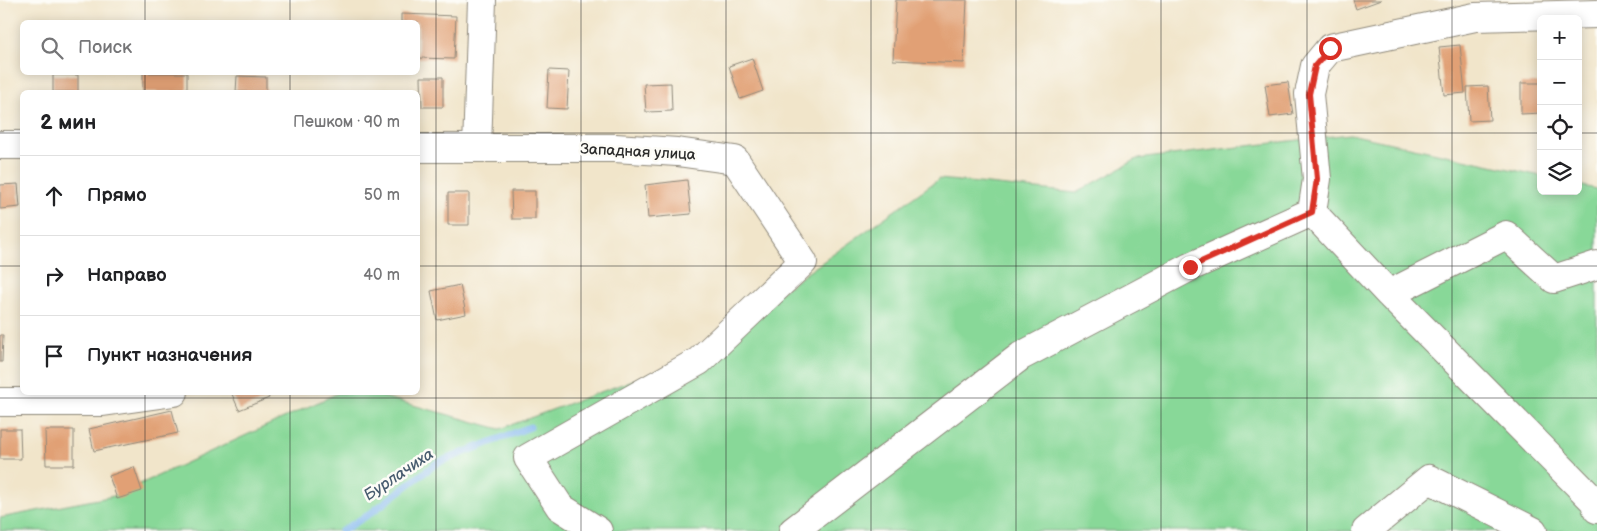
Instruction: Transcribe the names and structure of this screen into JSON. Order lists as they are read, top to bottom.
{
  "streets": {
    "street": ["Западная улица"]
  },
  "water": ["Бурлачиха"],
  "page": {
    "map_buttons": ["+", "−"],
    "search": "Поиск",
    "heading": ["2 мин", "Пешком · 90 m"],
    "list": [
      ["Прямо", "50 m"],
      ["Направо", "40 m"],
      "Пункт назначения"
    ]
  }
}
